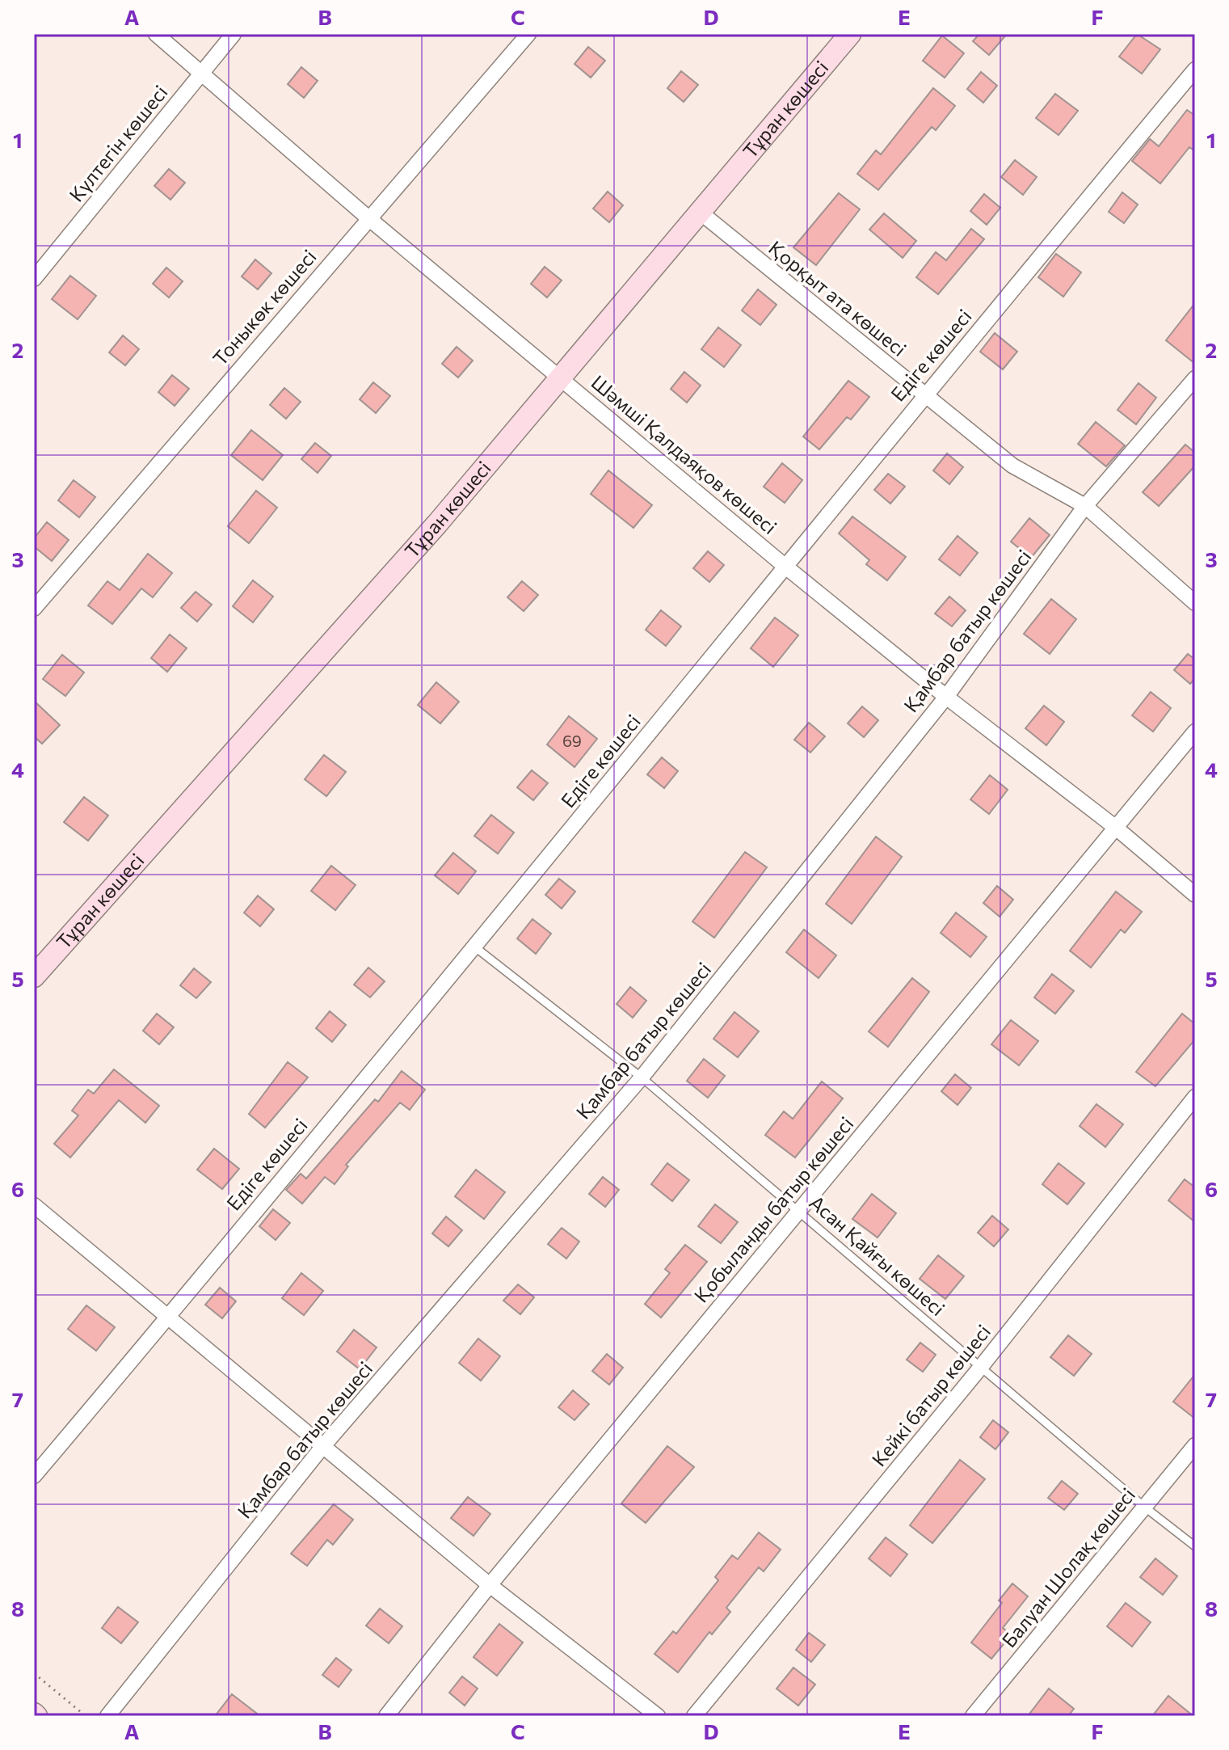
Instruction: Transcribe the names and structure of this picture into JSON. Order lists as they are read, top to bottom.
{
  "streets": {
    "street": [
      "Тұран көшесі",
      "Күлтегін көшесі",
      "Қорқыт ата көшесі",
      "Тоныкөк көшесі",
      "Едіге көшесі",
      "Шәмші Қалдаяқов көшесі",
      "Қамбар батыр көшесі",
      "Қобыланды батыр көшесі",
      "Кейкі батыр көшесі",
      "Балуан Шолақ көшесі"
    ],
    "lane": ["Асан Қайғы көшесі"]
  },
  "crossings": [
    ["Тұран көшесі", "Қорқыт ата көшесі"],
    ["Тұран көшесі", "Шәмші Қалдаяқов көшесі"],
    ["Күлтегін көшесі", "Шәмші Қалдаяқов көшесі"],
    ["Қорқыт ата көшесі", "Едіге көшесі"],
    ["Қорқыт ата көшесі", "Қамбар батыр көшесі"],
    ["Тоныкөк көшесі", "Шәмші Қалдаяқов көшесі"],
    ["Едіге көшесі", "Шәмші Қалдаяқов көшесі"],
    ["Едіге көшесі", "Асан Қайғы көшесі"],
    ["Шәмші Қалдаяқов көшесі", "Қамбар батыр көшесі"],
    ["Шәмші Қалдаяқов көшесі", "Қобыланды батыр көшесі"],
    ["Қамбар батыр көшесі", "Асан Қайғы көшесі"],
    ["Қобыланды батыр көшесі", "Асан Қайғы көшесі"],
    ["Асан Қайғы көшесі", "Кейкі батыр көшесі"],
    ["Асан Қайғы көшесі", "Балуан Шолақ көшесі"]
  ],
  "house_numbers": ["69"],
  "grid": {
    "columns": [
      "A",
      "B",
      "C",
      "D",
      "E",
      "F"
    ],
    "rows": [
      "1",
      "2",
      "3",
      "4",
      "5",
      "6",
      "7",
      "8"
    ]
  }
}
